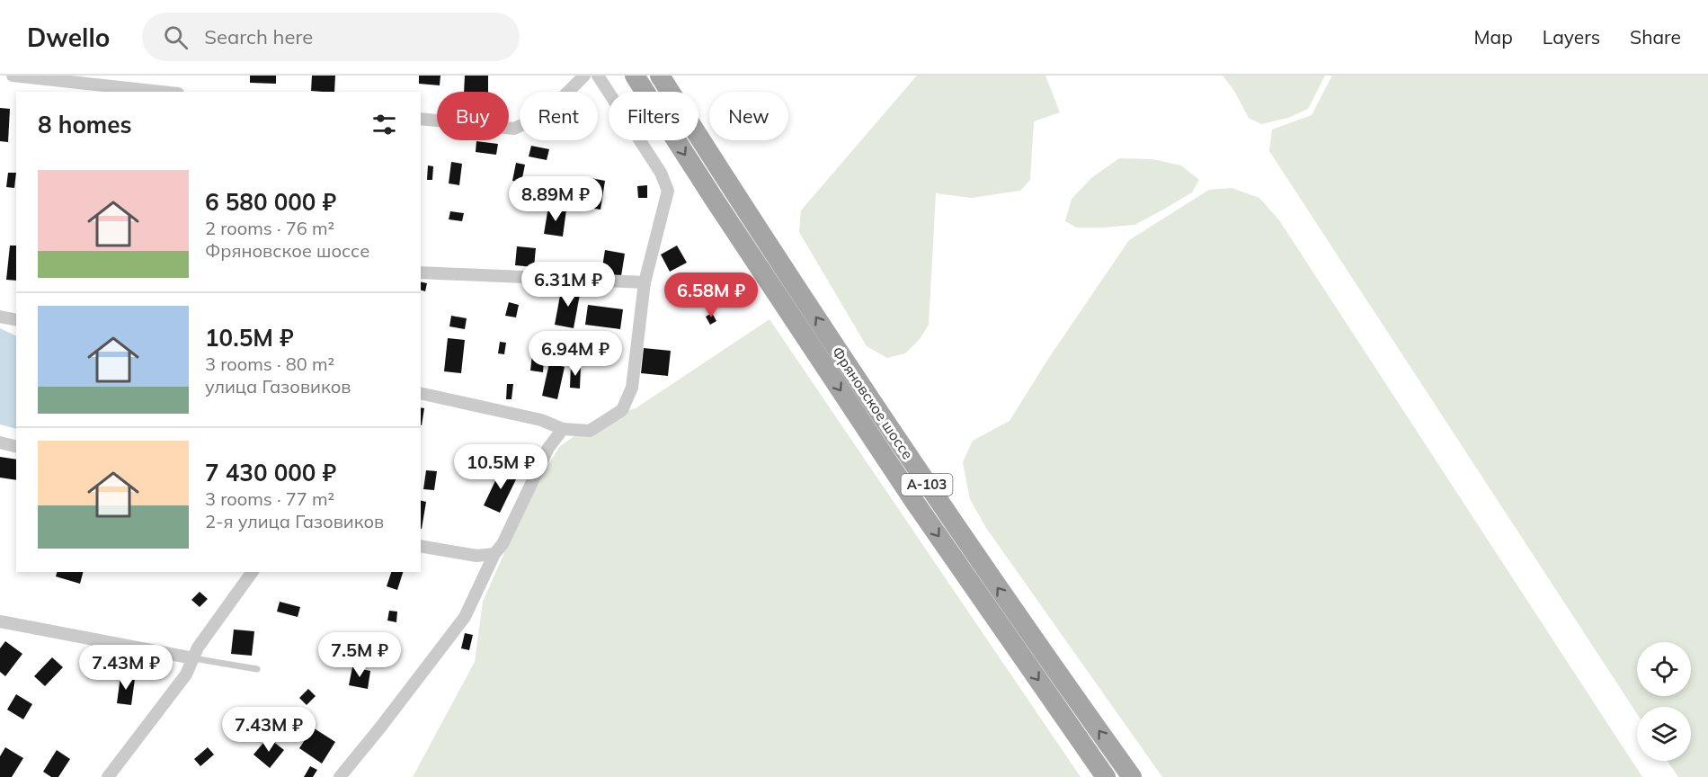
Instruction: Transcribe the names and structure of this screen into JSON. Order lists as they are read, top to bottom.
{
  "streets": {
    "main road": ["Фряновское шоссе", "А-103"]
  },
  "page": {
    "header": "Dwello",
    "search": "Search here",
    "nav": ["Map", "Layers", "Share"],
    "chip": [
      "Buy",
      "Rent",
      "Filters",
      "New"
    ],
    "heading": "8 homes",
    "list": [
      {
        "name": "6 580 000 ₽",
        "note": "2 rooms · 76 m² · Фряновское шоссе"
      },
      {
        "name": "10.5M ₽",
        "note": "3 rooms · 80 m² · улица Газовиков"
      },
      {
        "name": "7 430 000 ₽",
        "note": "3 rooms · 77 m² · 2-я улица Газовиков"
      }
    ],
    "price": [
      "8.89M ₽",
      "6.31M ₽",
      "6.58M ₽",
      "6.94M ₽",
      "10.5M ₽",
      "7.5M ₽",
      "7.43M ₽",
      "7.43M ₽"
    ]
  }
}
